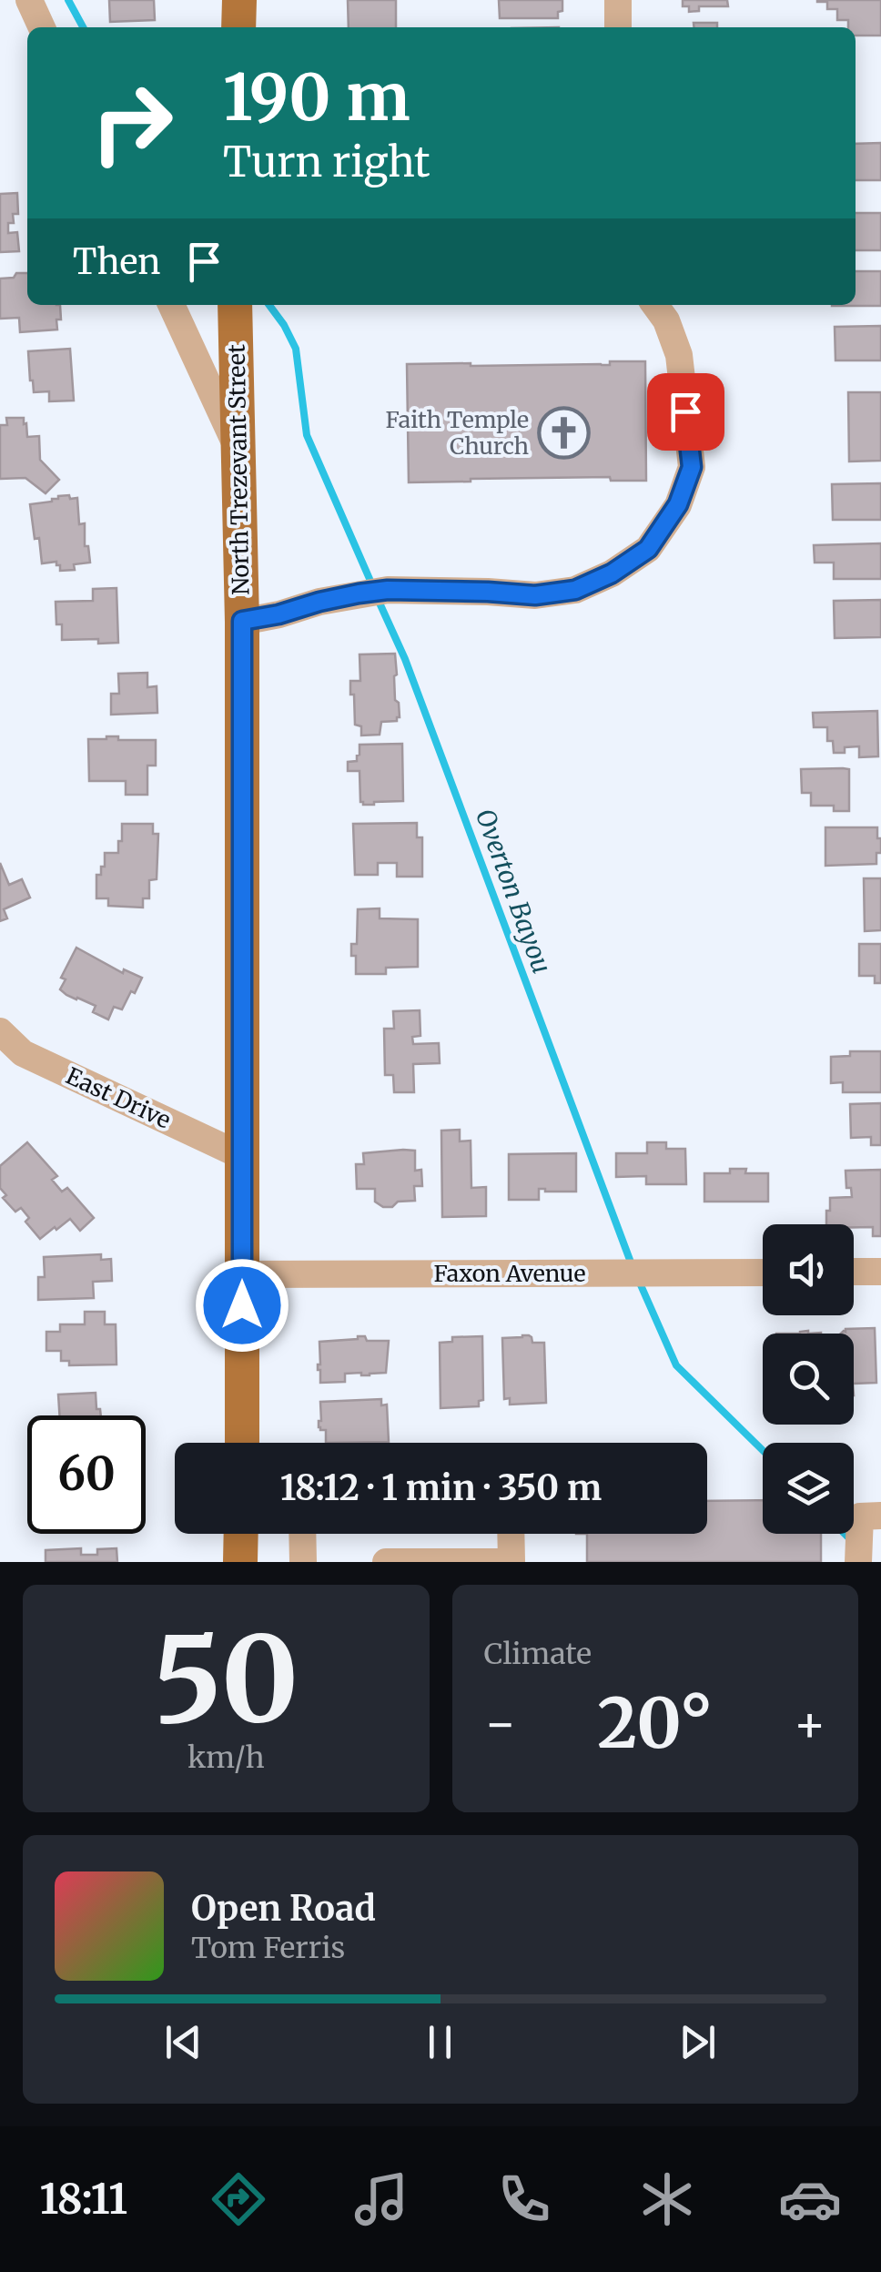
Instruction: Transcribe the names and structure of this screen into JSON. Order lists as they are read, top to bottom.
{
  "streets": {
    "main road": ["North Trezevant Street"],
    "street": ["East Drive", "Faxon Avenue"]
  },
  "crossings": [
    ["North Trezevant Street", "East Drive"],
    ["North Trezevant Street", "Faxon Avenue"]
  ],
  "water": ["Overton Bayou"],
  "places": {
    "church": ["Faith Temple Church"]
  },
  "page": {
    "turn": ["190 m", "Turn right"],
    "then": "Then",
    "limit": "60",
    "trip": "18:12 · 1 min · 350 m",
    "tile": [
      ["50", "km/h"],
      "Climate"
    ],
    "heat": ["−", "20°", "+"],
    "song": ["Open Road", "Tom Ferris"],
    "tabs": "18:11"
  }
}
